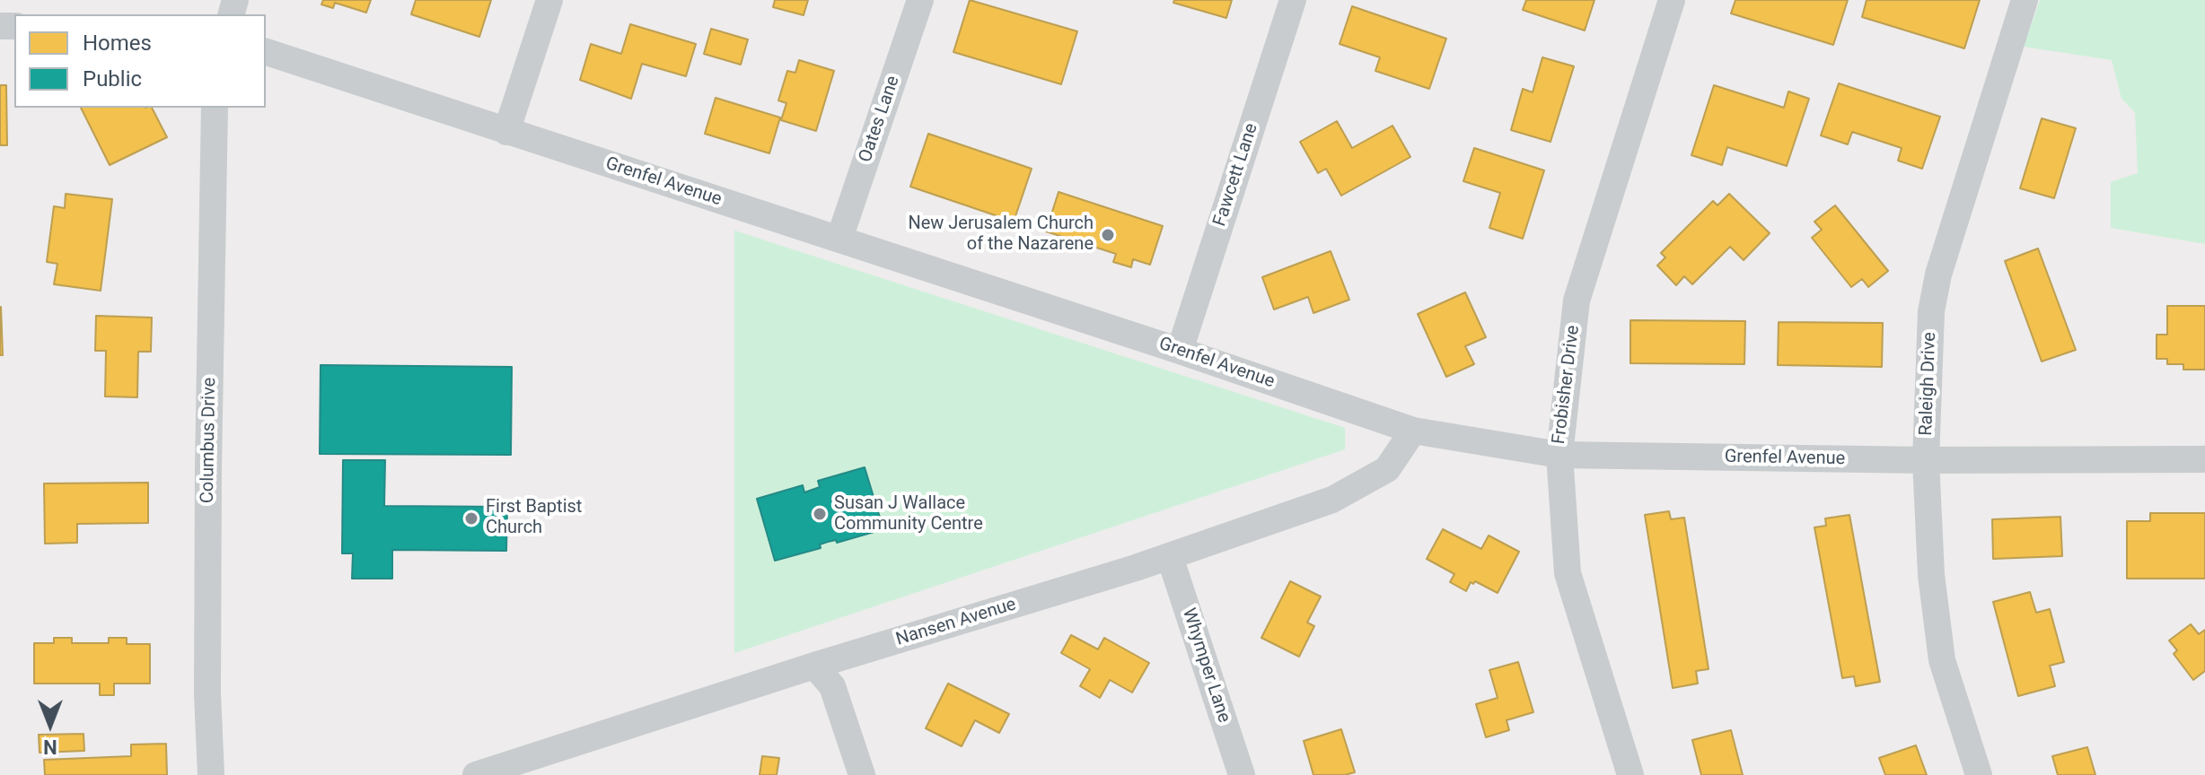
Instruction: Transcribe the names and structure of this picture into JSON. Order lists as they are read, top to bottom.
{
  "streets": {
    "street": [
      "Oates Lane",
      "Fawcett Lane",
      "Grenfel Avenue",
      "Raleigh Drive",
      "Frobisher Drive",
      "Columbus Drive",
      "Nansen Avenue",
      "Whymper Lane"
    ]
  },
  "crossings": [
    ["Oates Lane", "Grenfel Avenue"],
    ["Fawcett Lane", "Grenfel Avenue"],
    ["Grenfel Avenue", "Raleigh Drive"],
    ["Grenfel Avenue", "Frobisher Drive"],
    ["Grenfel Avenue", "Nansen Avenue"],
    ["Nansen Avenue", "Whymper Lane"]
  ],
  "places": ["New Jerusalem Church of the Nazarene", "Susan J Wallace Community Centre", "First Baptist Church"],
  "legend": ["Homes", "Public"],
  "north": "bottom"
}
